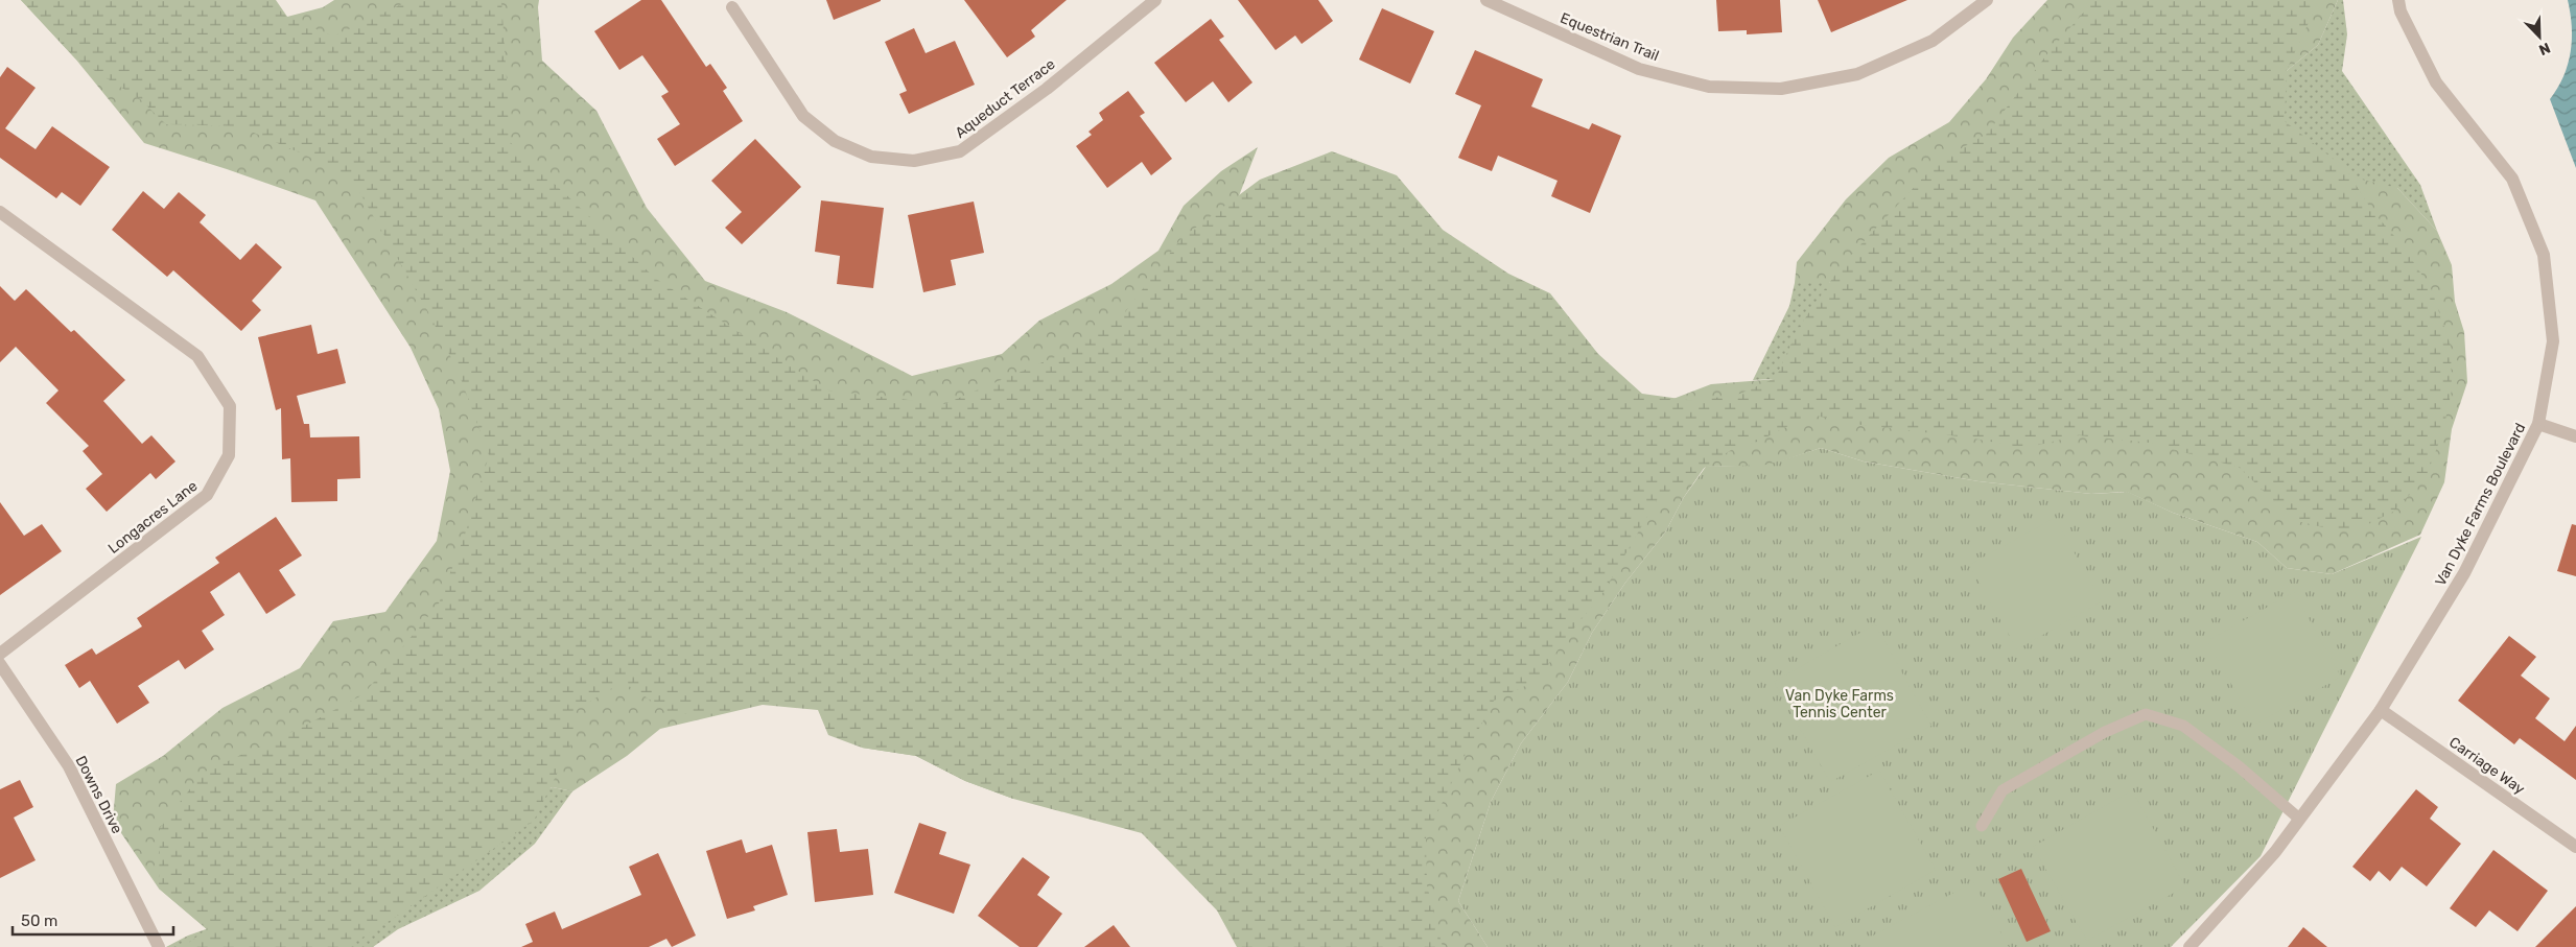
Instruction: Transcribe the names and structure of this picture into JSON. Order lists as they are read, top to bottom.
{
  "streets": {
    "street": [
      "Equestrian Trail",
      "Aqueduct Terrace",
      "Van Dyke Farms Boulevard",
      "Longacres Lane",
      "Carriage Way",
      "Downs Drive"
    ]
  },
  "crossings": [
    ["Van Dyke Farms Boulevard", "Carriage Way"]
  ],
  "parks": ["Van Dyke Farms Tennis Center"],
  "scale_bar": "50 m",
  "north": "bottom right"
}
